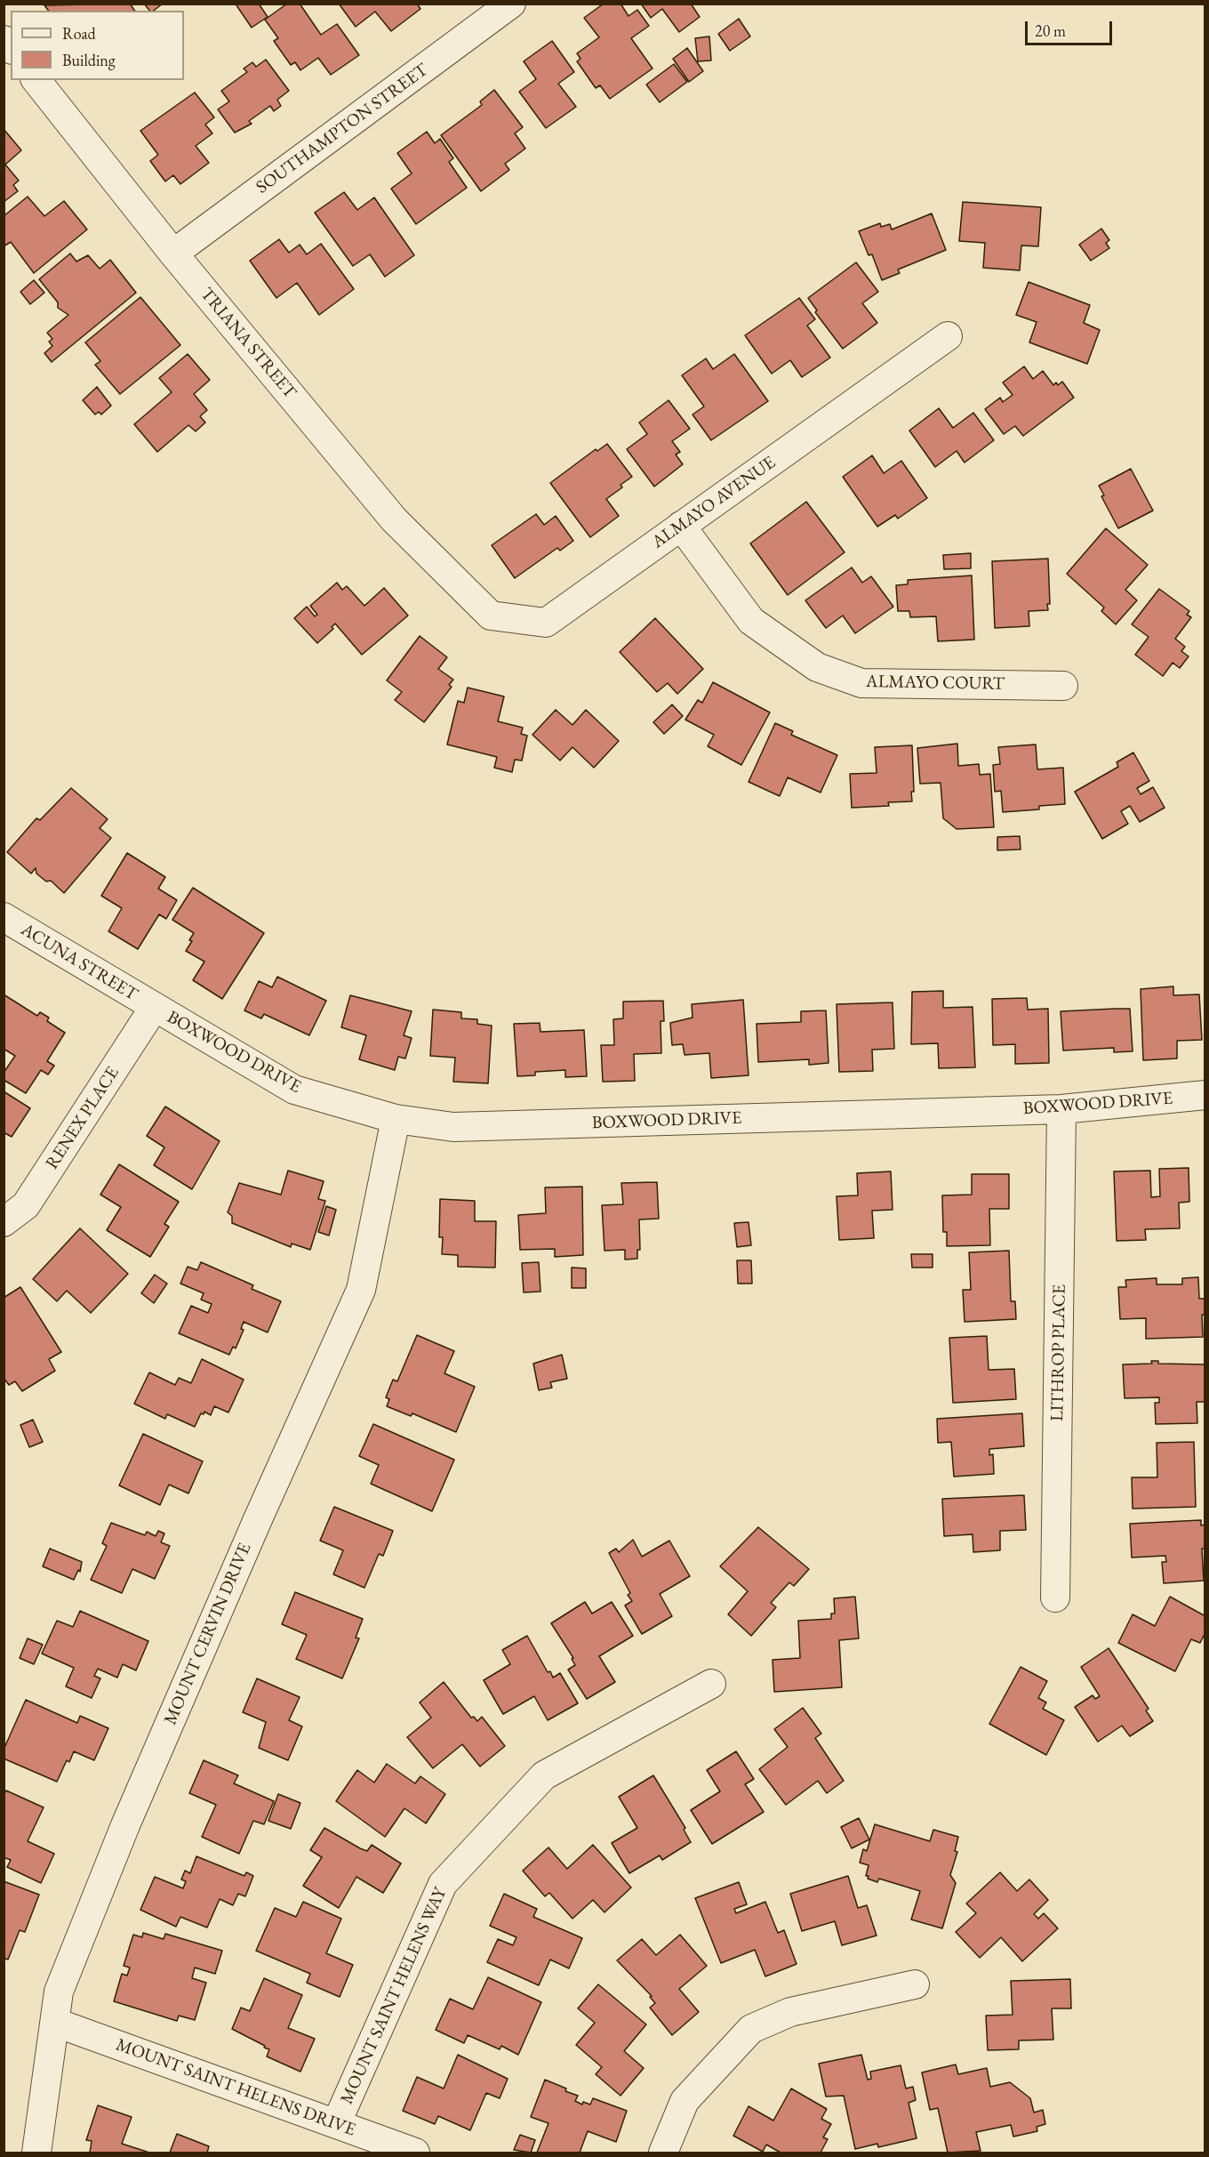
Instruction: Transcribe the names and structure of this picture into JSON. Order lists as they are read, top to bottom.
{
  "streets": {
    "street": [
      "SOUTHAMPTON STREET",
      "TRIANA STREET",
      "ALMAYO AVENUE",
      "ALMAYO COURT",
      "ACUNA STREET",
      "BOXWOOD DRIVE",
      "RENEX PLACE",
      "LITHROP PLACE",
      "MOUNT CERVIN DRIVE",
      "MOUNT SAINT HELENS WAY",
      "MOUNT SAINT HELENS DRIVE"
    ]
  },
  "crossings": [
    ["SOUTHAMPTON STREET", "TRIANA STREET"],
    ["TRIANA STREET", "ALMAYO AVENUE"],
    ["ALMAYO AVENUE", "ALMAYO COURT"],
    ["ACUNA STREET", "BOXWOOD DRIVE"],
    ["ACUNA STREET", "RENEX PLACE"],
    ["BOXWOOD DRIVE", "RENEX PLACE"],
    ["BOXWOOD DRIVE", "LITHROP PLACE"],
    ["BOXWOOD DRIVE", "MOUNT CERVIN DRIVE"],
    ["MOUNT CERVIN DRIVE", "MOUNT SAINT HELENS DRIVE"],
    ["MOUNT SAINT HELENS WAY", "MOUNT SAINT HELENS DRIVE"]
  ],
  "legend": ["Road", "Building"],
  "scale_bar": "20 m"
}
